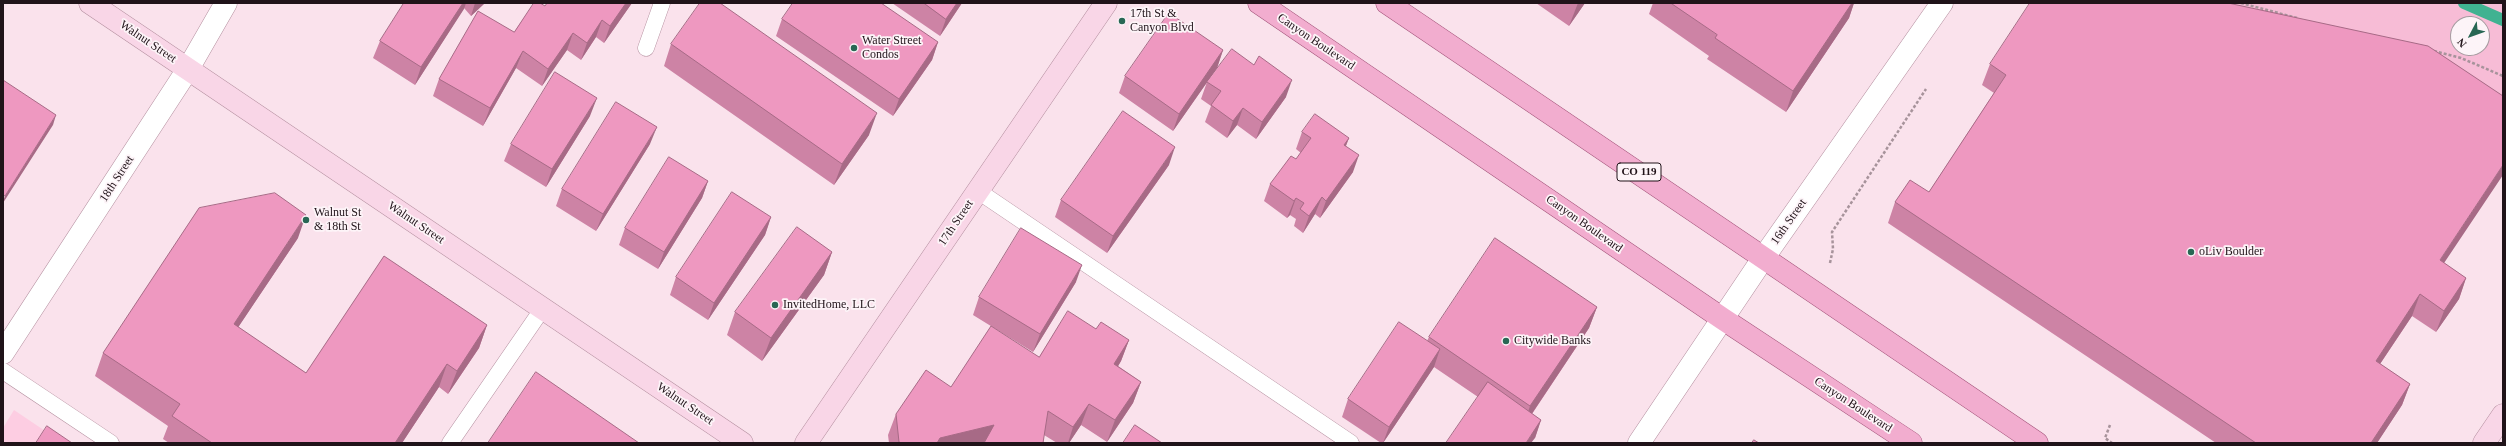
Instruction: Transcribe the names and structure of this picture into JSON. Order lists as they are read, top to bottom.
{
  "streets": {
    "main road": ["Canyon Boulevard", "CO 119"],
    "street": [
      "Walnut Street",
      "18th Street",
      "16th Street",
      "17th Street"
    ]
  },
  "crossings": [
    ["Walnut Street", "18th Street"],
    ["Canyon Boulevard", "16th Street"],
    ["CO 119", "16th Street"]
  ],
  "places": [
    "17th St & Canyon Blvd",
    "Water Street Condos",
    "Walnut St & 18th St",
    "oLiv Boulder",
    "InvitedHome, LLC",
    "Citywide Banks"
  ],
  "north": "bottom left"
}
